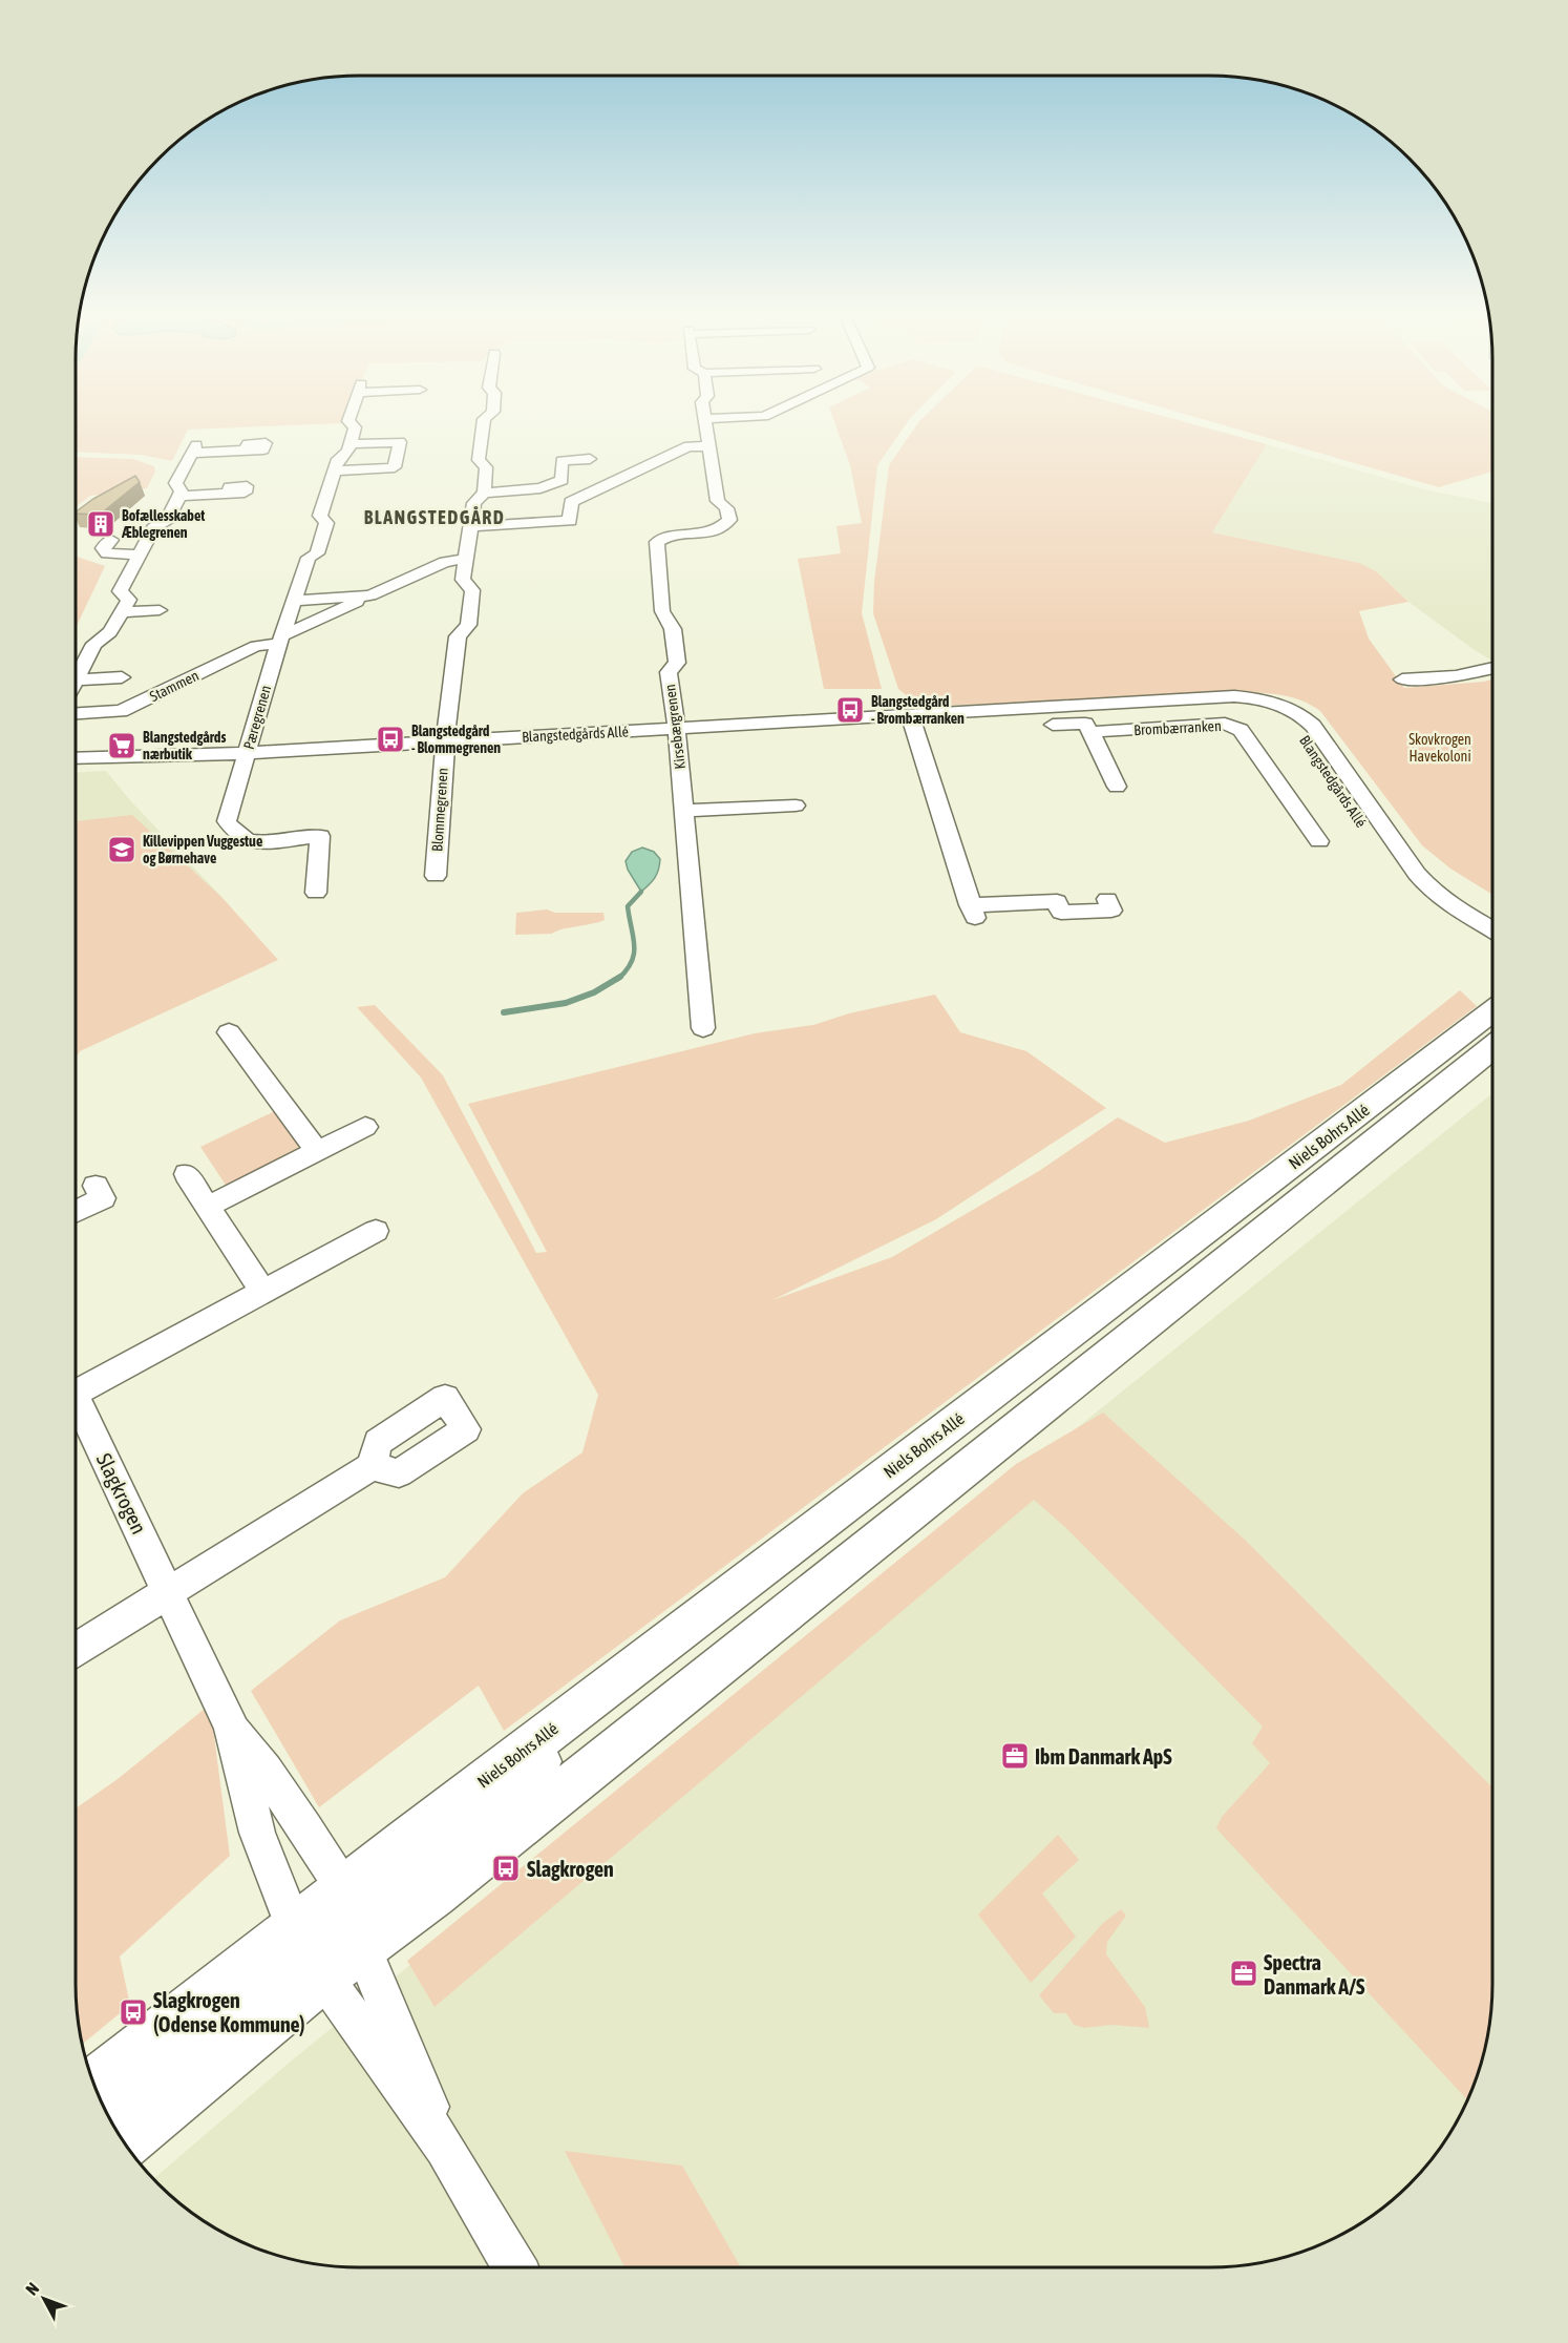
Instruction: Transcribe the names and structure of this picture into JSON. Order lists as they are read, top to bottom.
{
  "streets": {
    "street": [
      "Stammen",
      "Pæregrenen",
      "Kirsebærgrenen",
      "Brombærranken",
      "Blangstedgårds Allé",
      "Blommegrenen",
      "Niels Bohrs Allé",
      "Slagkrogen"
    ]
  },
  "crossings": [
    ["Stammen", "Pæregrenen"],
    ["Stammen", "Blommegrenen"],
    ["Pæregrenen", "Blangstedgårds Allé"],
    ["Kirsebærgrenen", "Blangstedgårds Allé"],
    ["Blangstedgårds Allé", "Blommegrenen"],
    ["Niels Bohrs Allé", "Slagkrogen"]
  ],
  "districts": ["BLANGSTEDGÅRD"],
  "parks": ["Skovkrogen Havekoloni"],
  "places": {
    "building": ["Bofællesskabet Æblegrenen"],
    "bus stop": [
      "Blangstedgård - Brombærranken",
      "Blangstedgård - Blommegrenen",
      "Slagkrogen",
      "Slagkrogen (Odense Kommune)"
    ],
    "supermarket": ["Blangstedgårds nærbutik"],
    "school or university": ["Killevippen Vuggestue og Børnehave"],
    "office": ["Ibm Danmark ApS", "Spectra Danmark A/S"]
  },
  "north": "top left"
}
